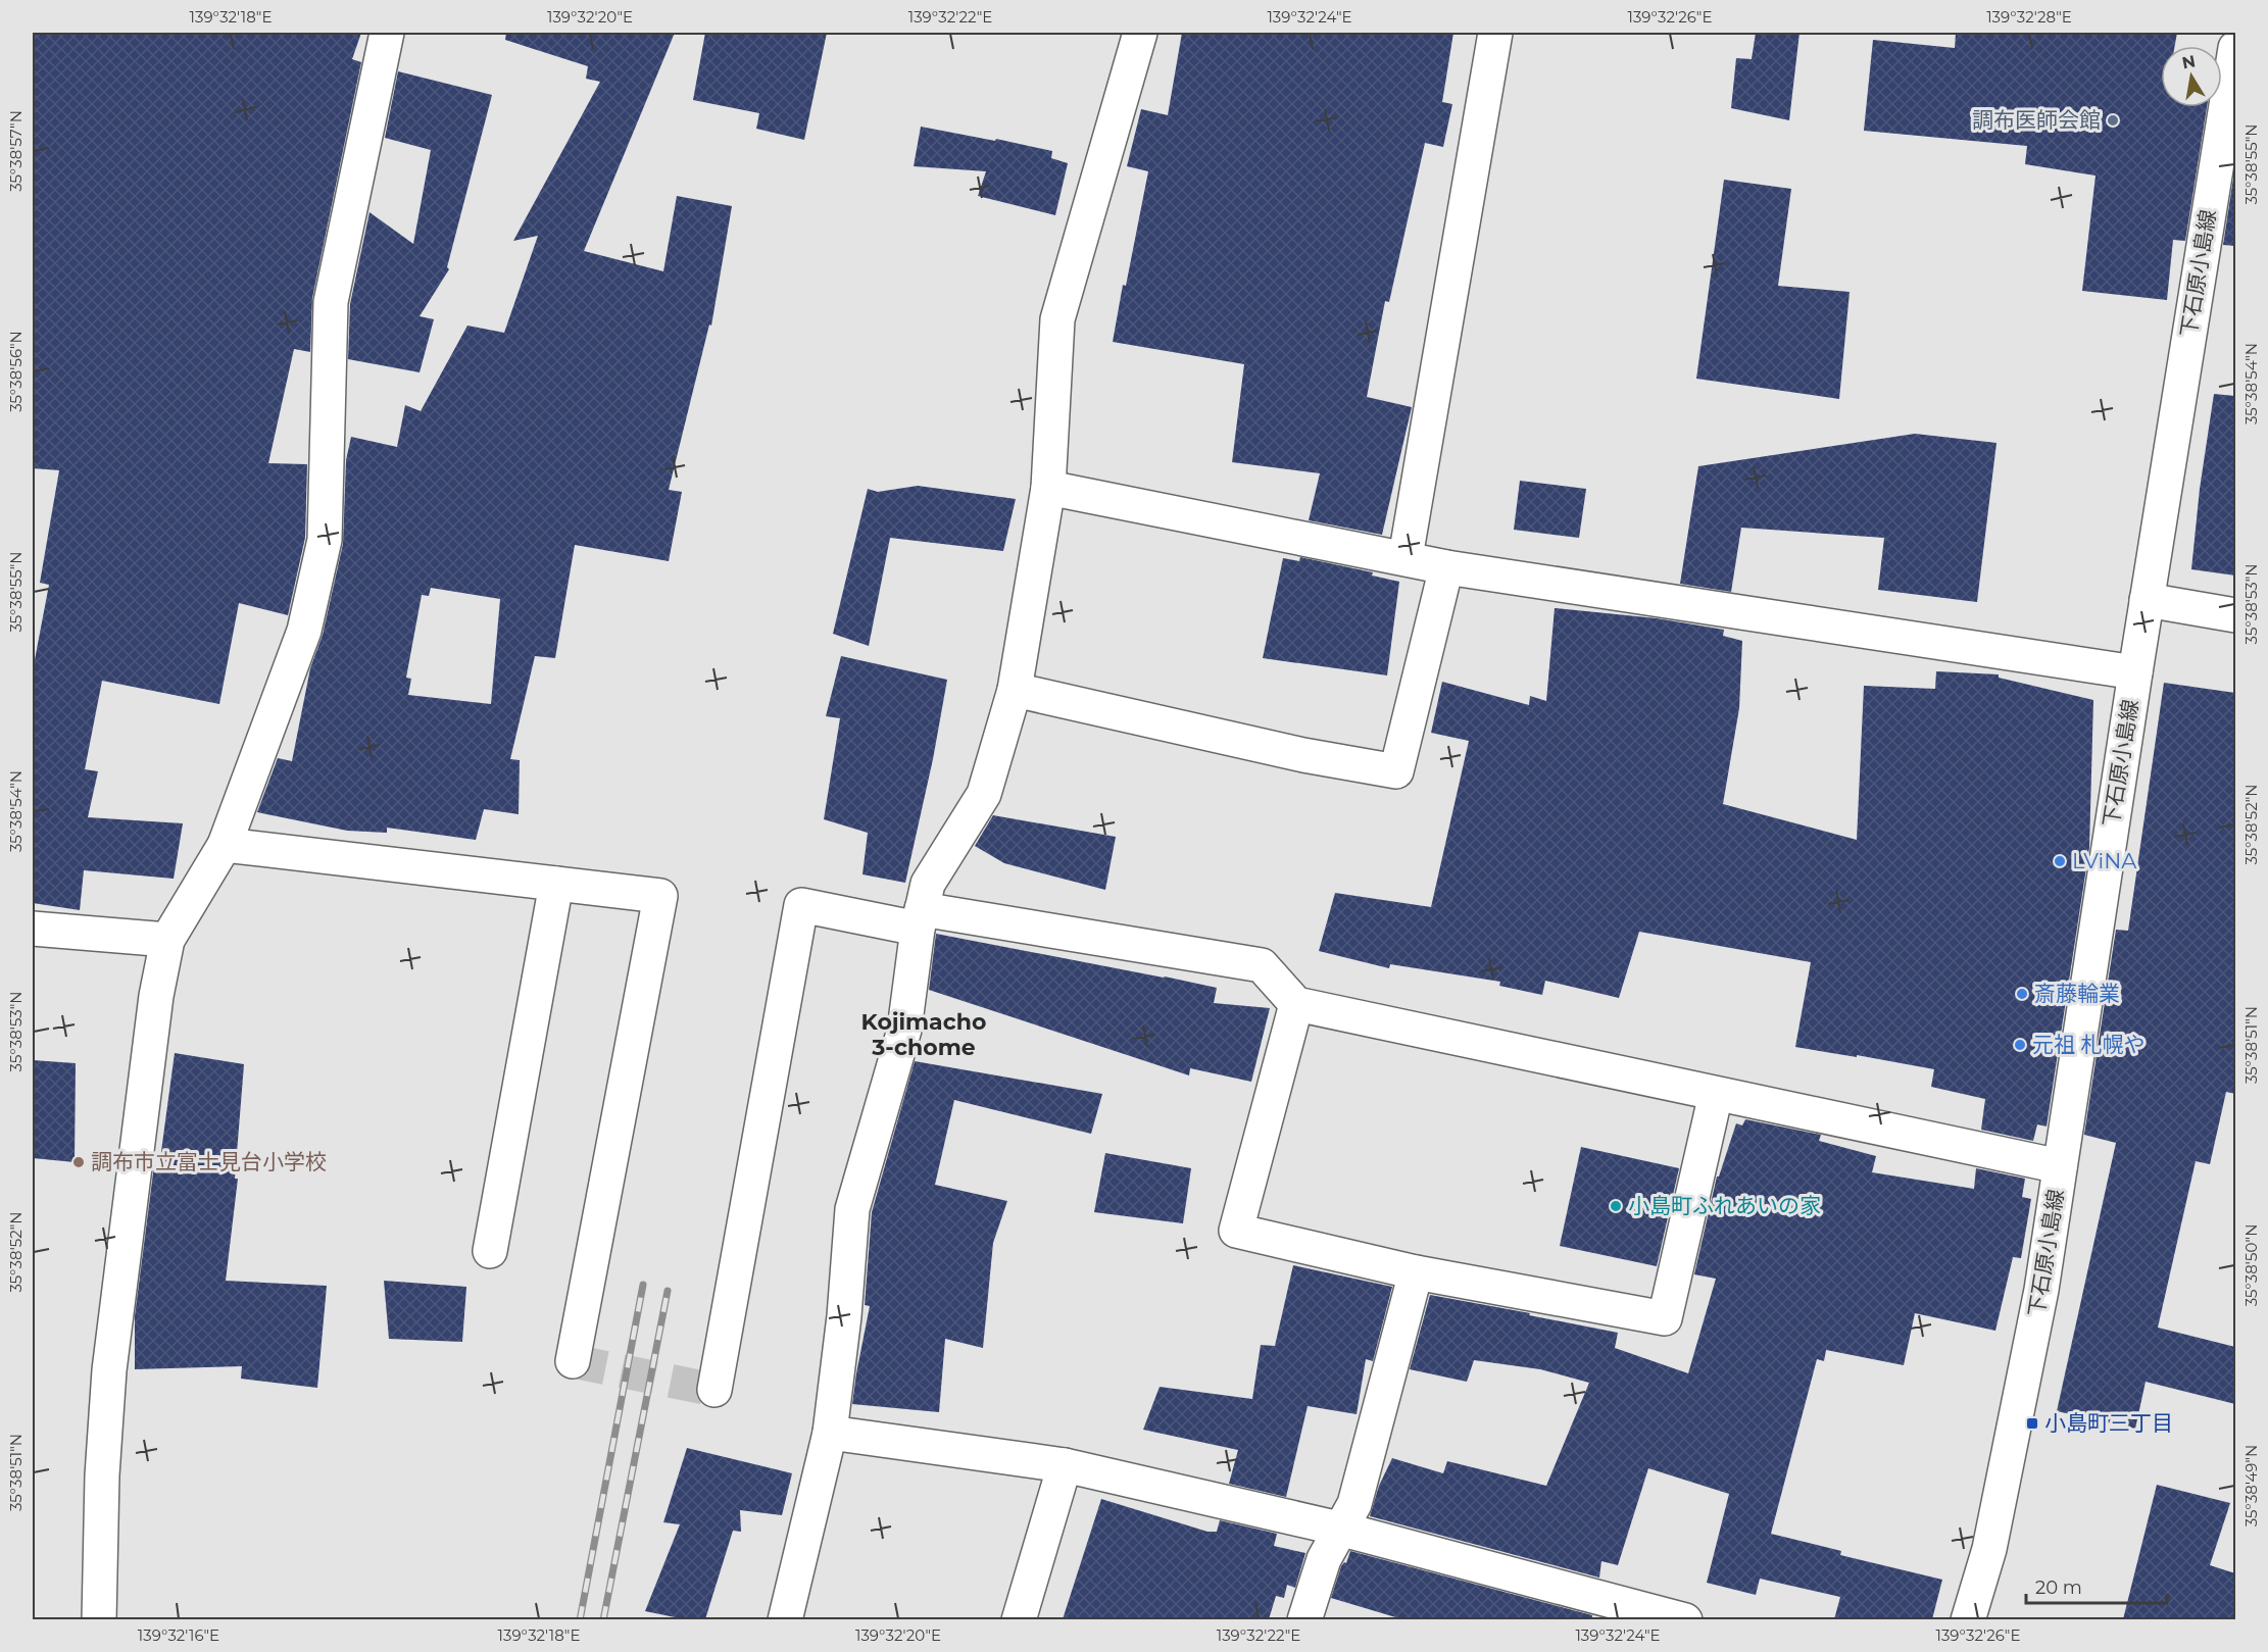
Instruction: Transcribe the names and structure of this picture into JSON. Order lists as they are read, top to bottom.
{
  "streets": {
    "street": ["下石原小島線"]
  },
  "districts": ["Kojimacho 3-chome"],
  "places": {
    "other": [
      "調布医師会館",
      "LViNA",
      "斎藤輪業",
      "元祖 札幌や",
      "調布市立富士見台小学校",
      "小島町ふれあいの家"
    ],
    "transit": ["小島町三丁目"]
  },
  "scale_bar": "20 m",
  "north": "top",
  "coordinates": [
    "139°32'18\"E",
    "139°32'20\"E",
    "139°32'22\"E",
    "139°32'24\"E",
    "139°32'26\"E",
    "139°32'28\"E",
    "35°38'57\"N",
    "35°38'55\"N",
    "35°38'56\"N",
    "35°38'54\"N",
    "35°38'53\"N",
    "35°38'52\"N",
    "35°38'51\"N",
    "35°38'50\"N",
    "35°38'49\"N",
    "139°32'16\"E"
  ]
}
